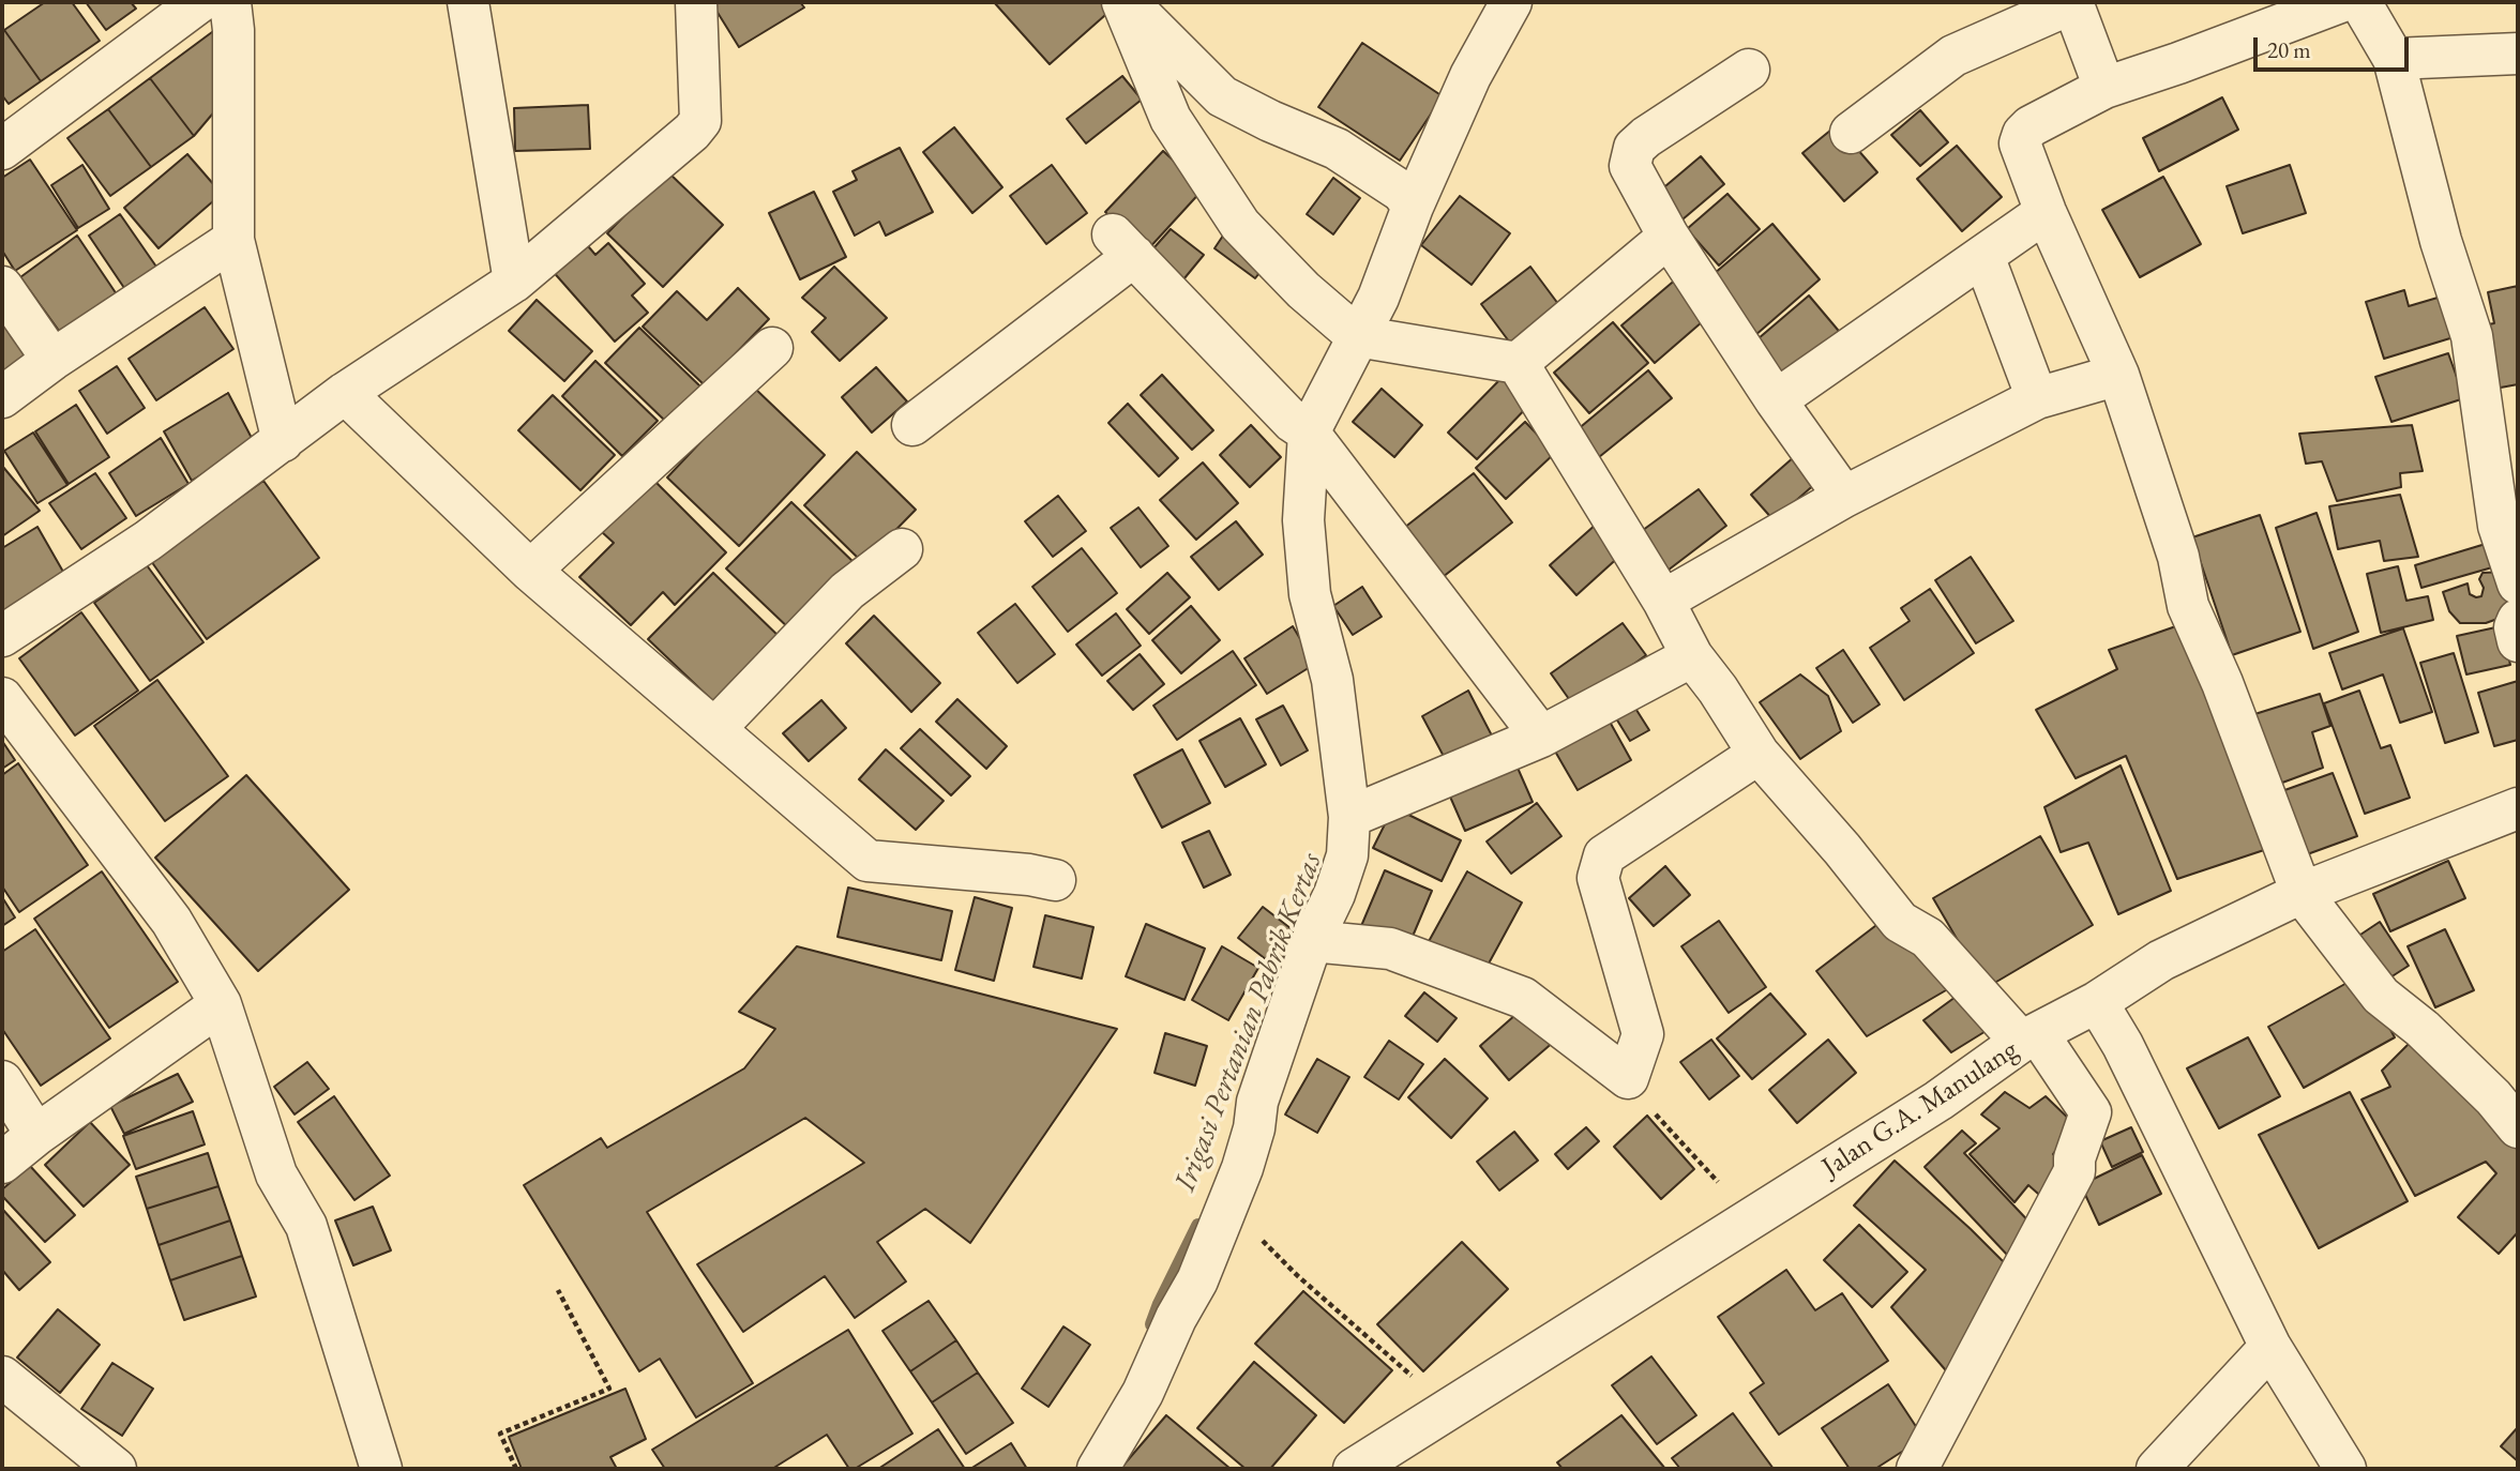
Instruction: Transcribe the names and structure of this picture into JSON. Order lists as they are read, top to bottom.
{
  "streets": {
    "street": ["Jalan G.A. Manulang"]
  },
  "water": ["Irigasi Pertanian Pabrik Kertas"],
  "scale_bar": "20 m"
}
